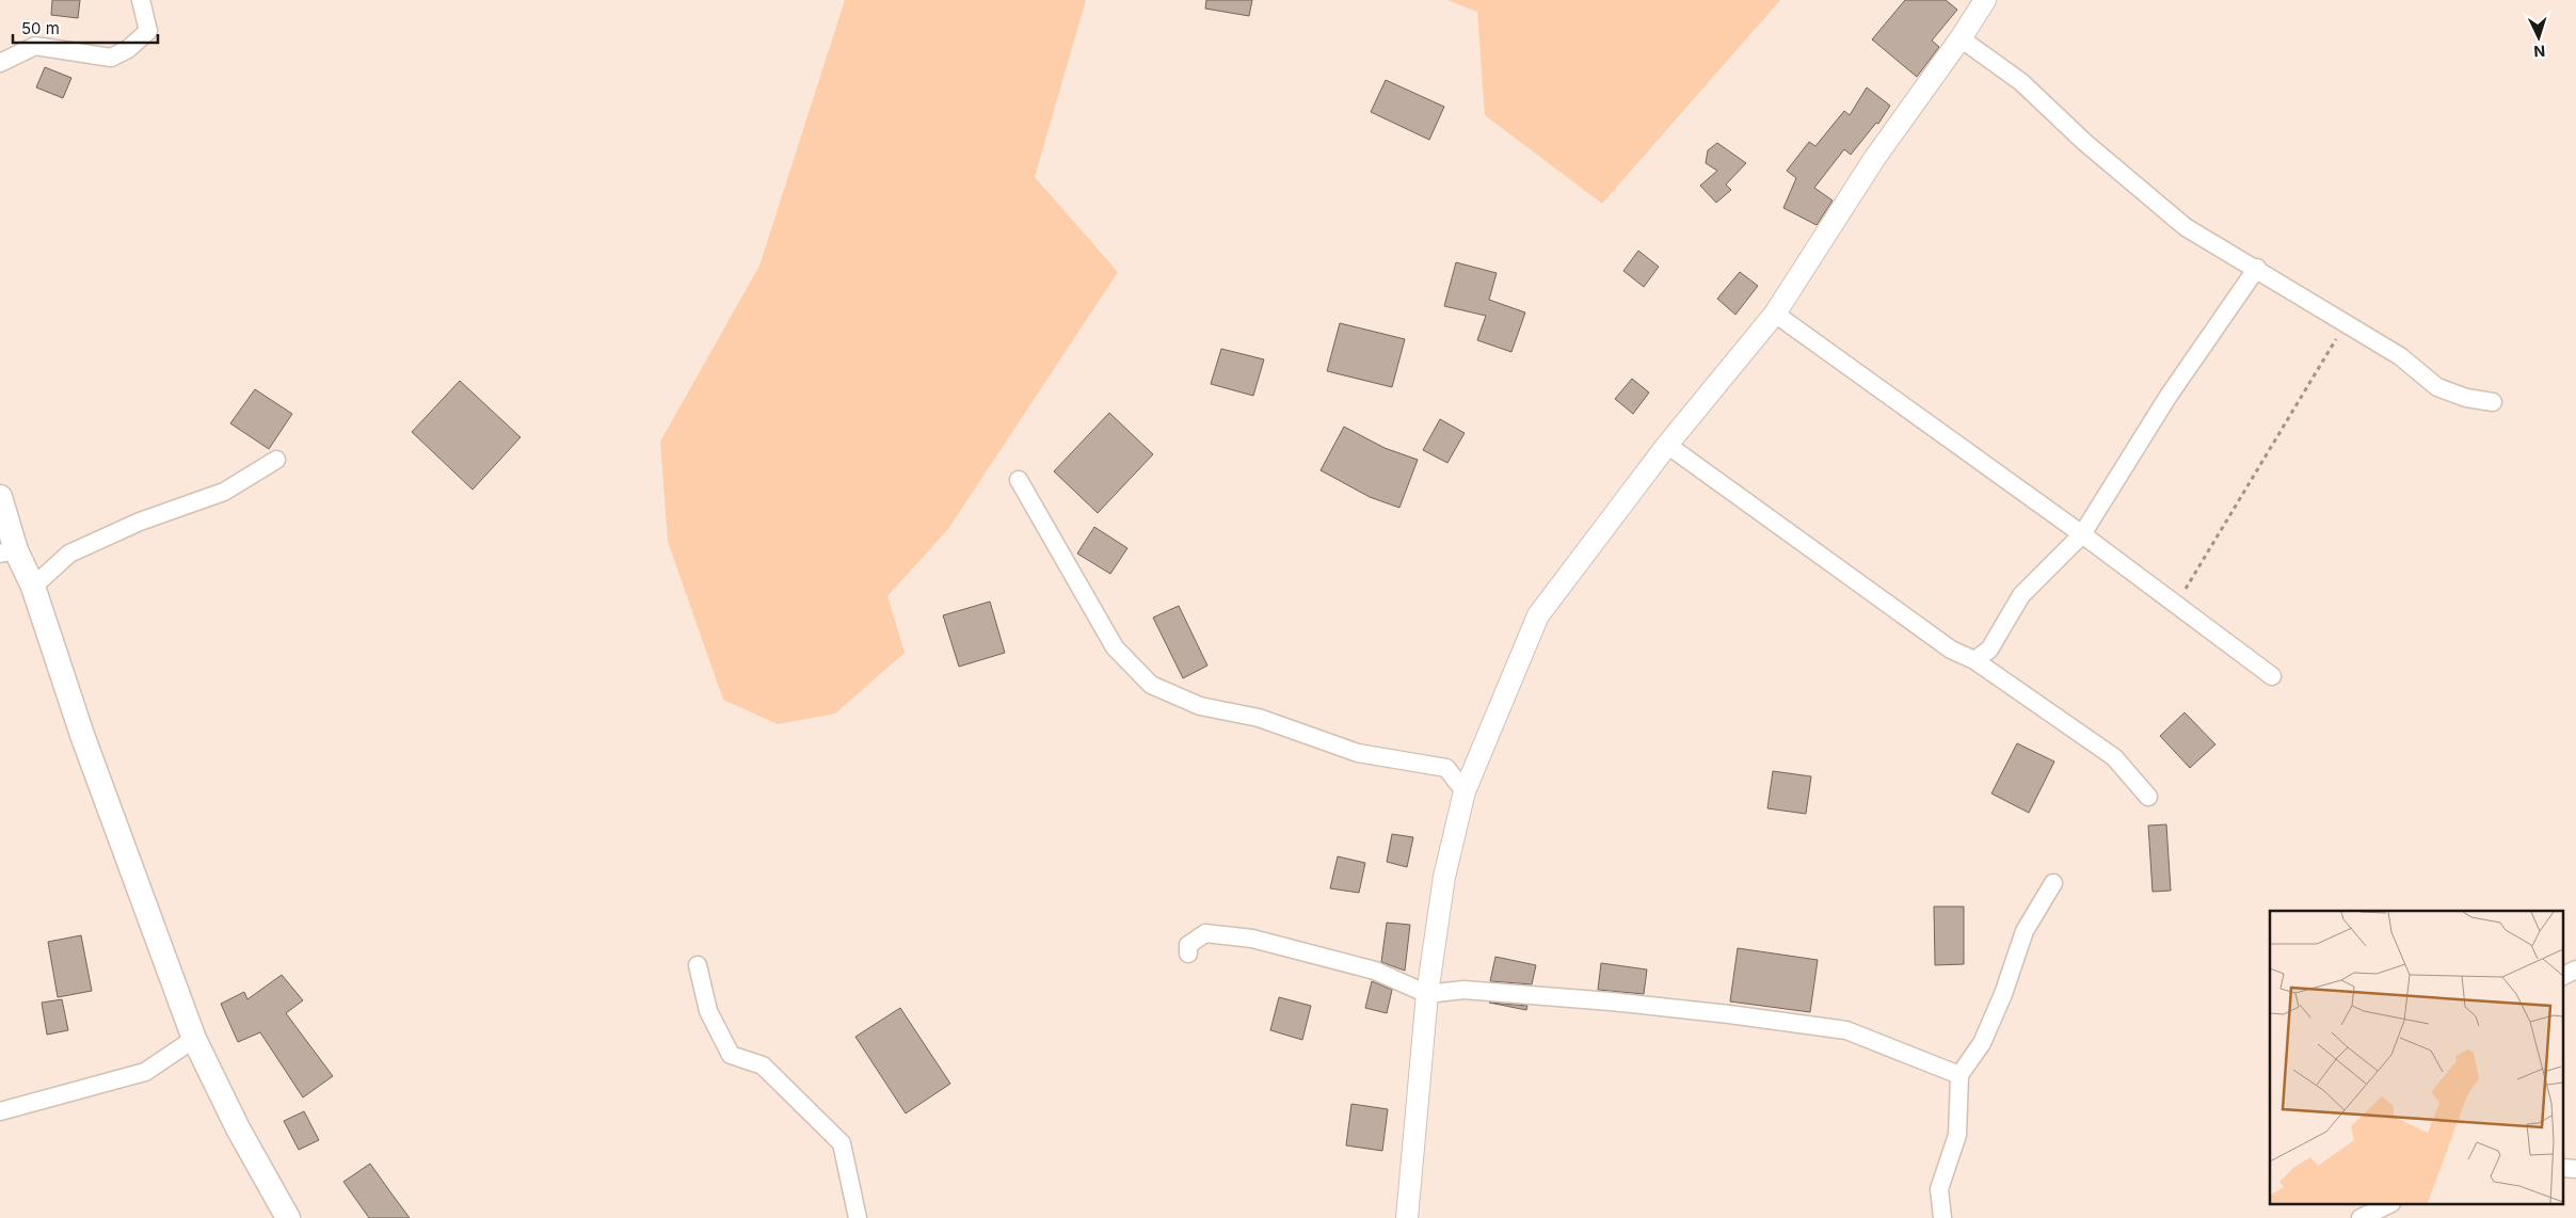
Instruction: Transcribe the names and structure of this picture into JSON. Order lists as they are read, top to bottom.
{
  "scale_bar": "50 m",
  "north": "bottom"
}
